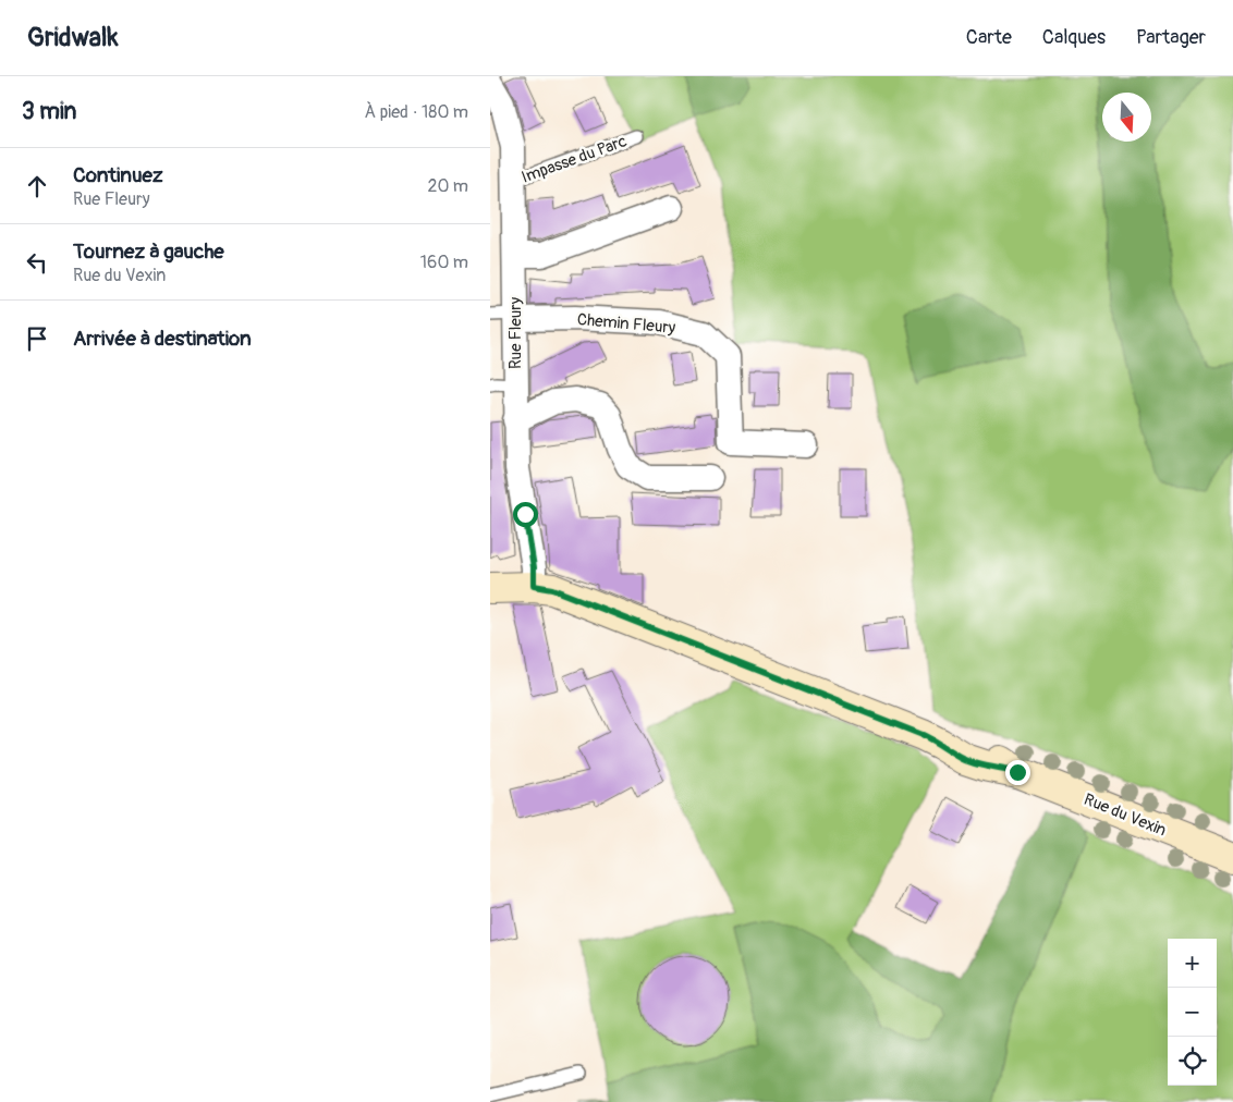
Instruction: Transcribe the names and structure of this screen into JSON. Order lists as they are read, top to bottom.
{
  "streets": {
    "street": ["Chemin Fleury", "Rue Fleury", "Rue du Vexin"],
    "lane": ["Impasse du Parc"]
  },
  "crossings": [
    ["Impasse du Parc", "Rue Fleury"],
    ["Chemin Fleury", "Rue Fleury"],
    ["Rue Fleury", "Rue du Vexin"]
  ],
  "north": "bottom",
  "page": {
    "header": "Gridwalk",
    "nav": ["Carte", "Calques", "Partager"],
    "heading": ["3 min", "À pied · 180 m"],
    "list": [
      ["Continuez", "Rue Fleury", "20 m"],
      ["Tournez à gauche", "Rue du Vexin", "160 m"],
      "Arrivée à destination"
    ],
    "map_buttons": ["+", "−"]
  }
}
